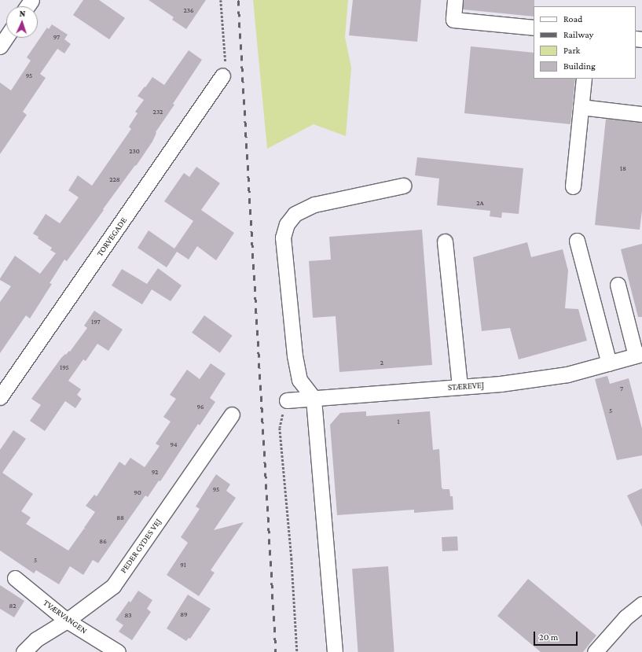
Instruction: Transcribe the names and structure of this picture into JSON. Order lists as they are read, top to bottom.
{
  "streets": {
    "street": [
      "TORVEGADE",
      "STÆREVEJ",
      "PEDER GYDES VEJ",
      "TVÆRVANGEN"
    ]
  },
  "crossings": [
    ["PEDER GYDES VEJ", "TVÆRVANGEN"]
  ],
  "house_numbers": [
    "236",
    "97",
    "95",
    "232",
    "230",
    "18",
    "228",
    "2A",
    "197",
    "2",
    "195",
    "7",
    "96",
    "5",
    "1",
    "94",
    "92",
    "95",
    "90",
    "88",
    "86",
    "5",
    "91",
    "82",
    "89",
    "83"
  ],
  "legend": [
    "Road",
    "Railway",
    "Park",
    "Building"
  ],
  "scale_bar": "20 m",
  "north": "top"
}
